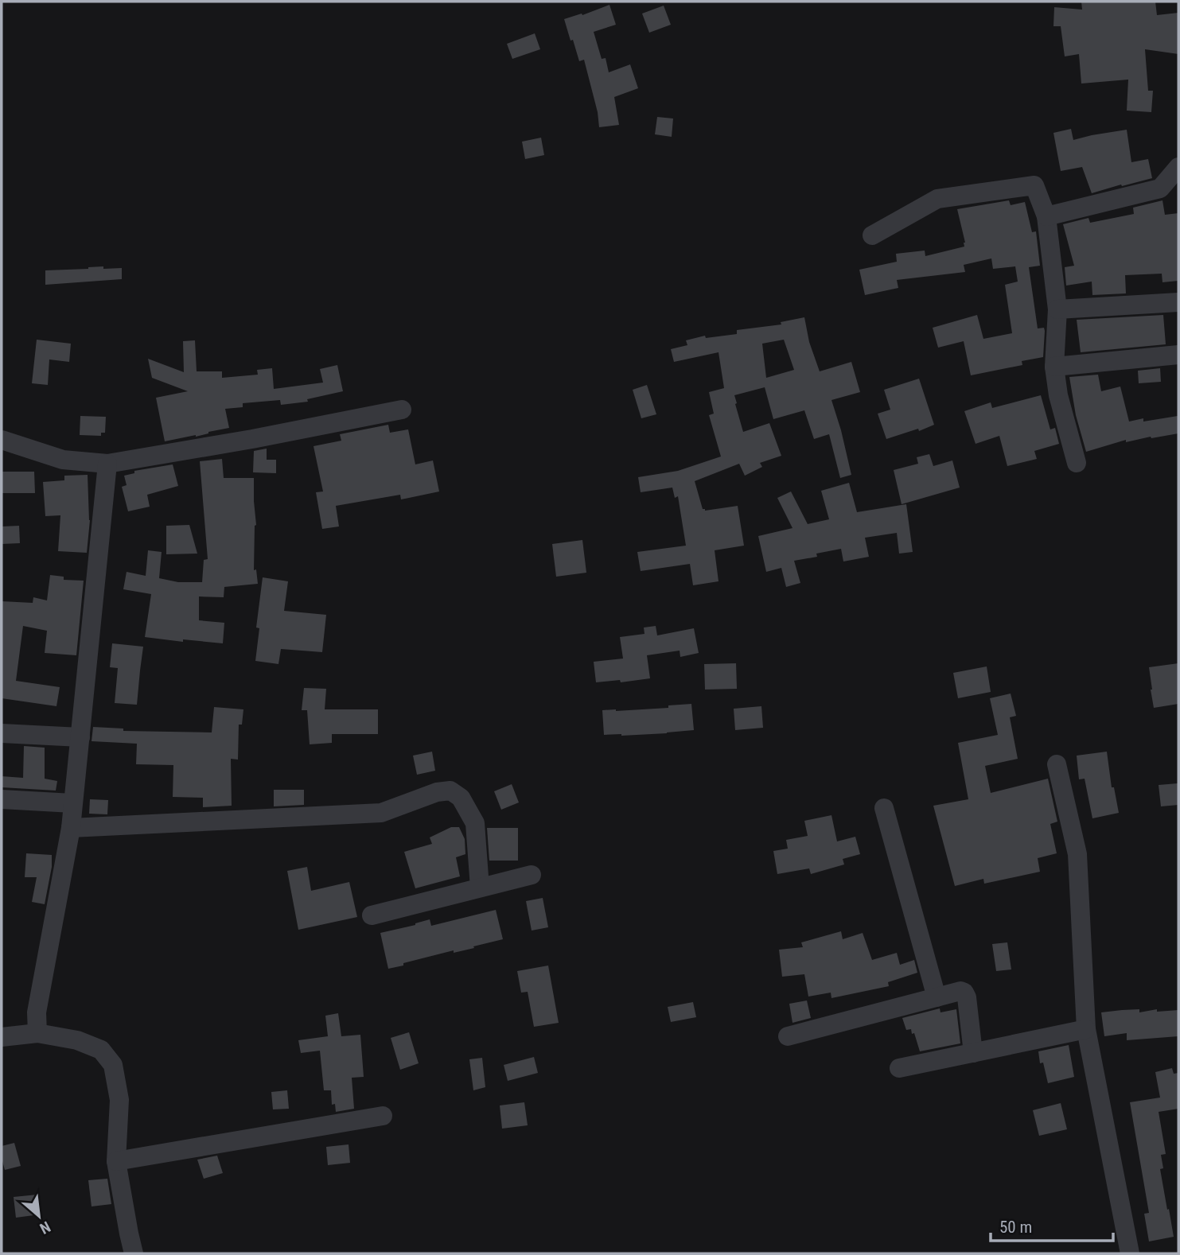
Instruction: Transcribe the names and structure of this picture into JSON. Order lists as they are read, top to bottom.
{
  "scale_bar": "50 m",
  "north": "bottom right"
}
